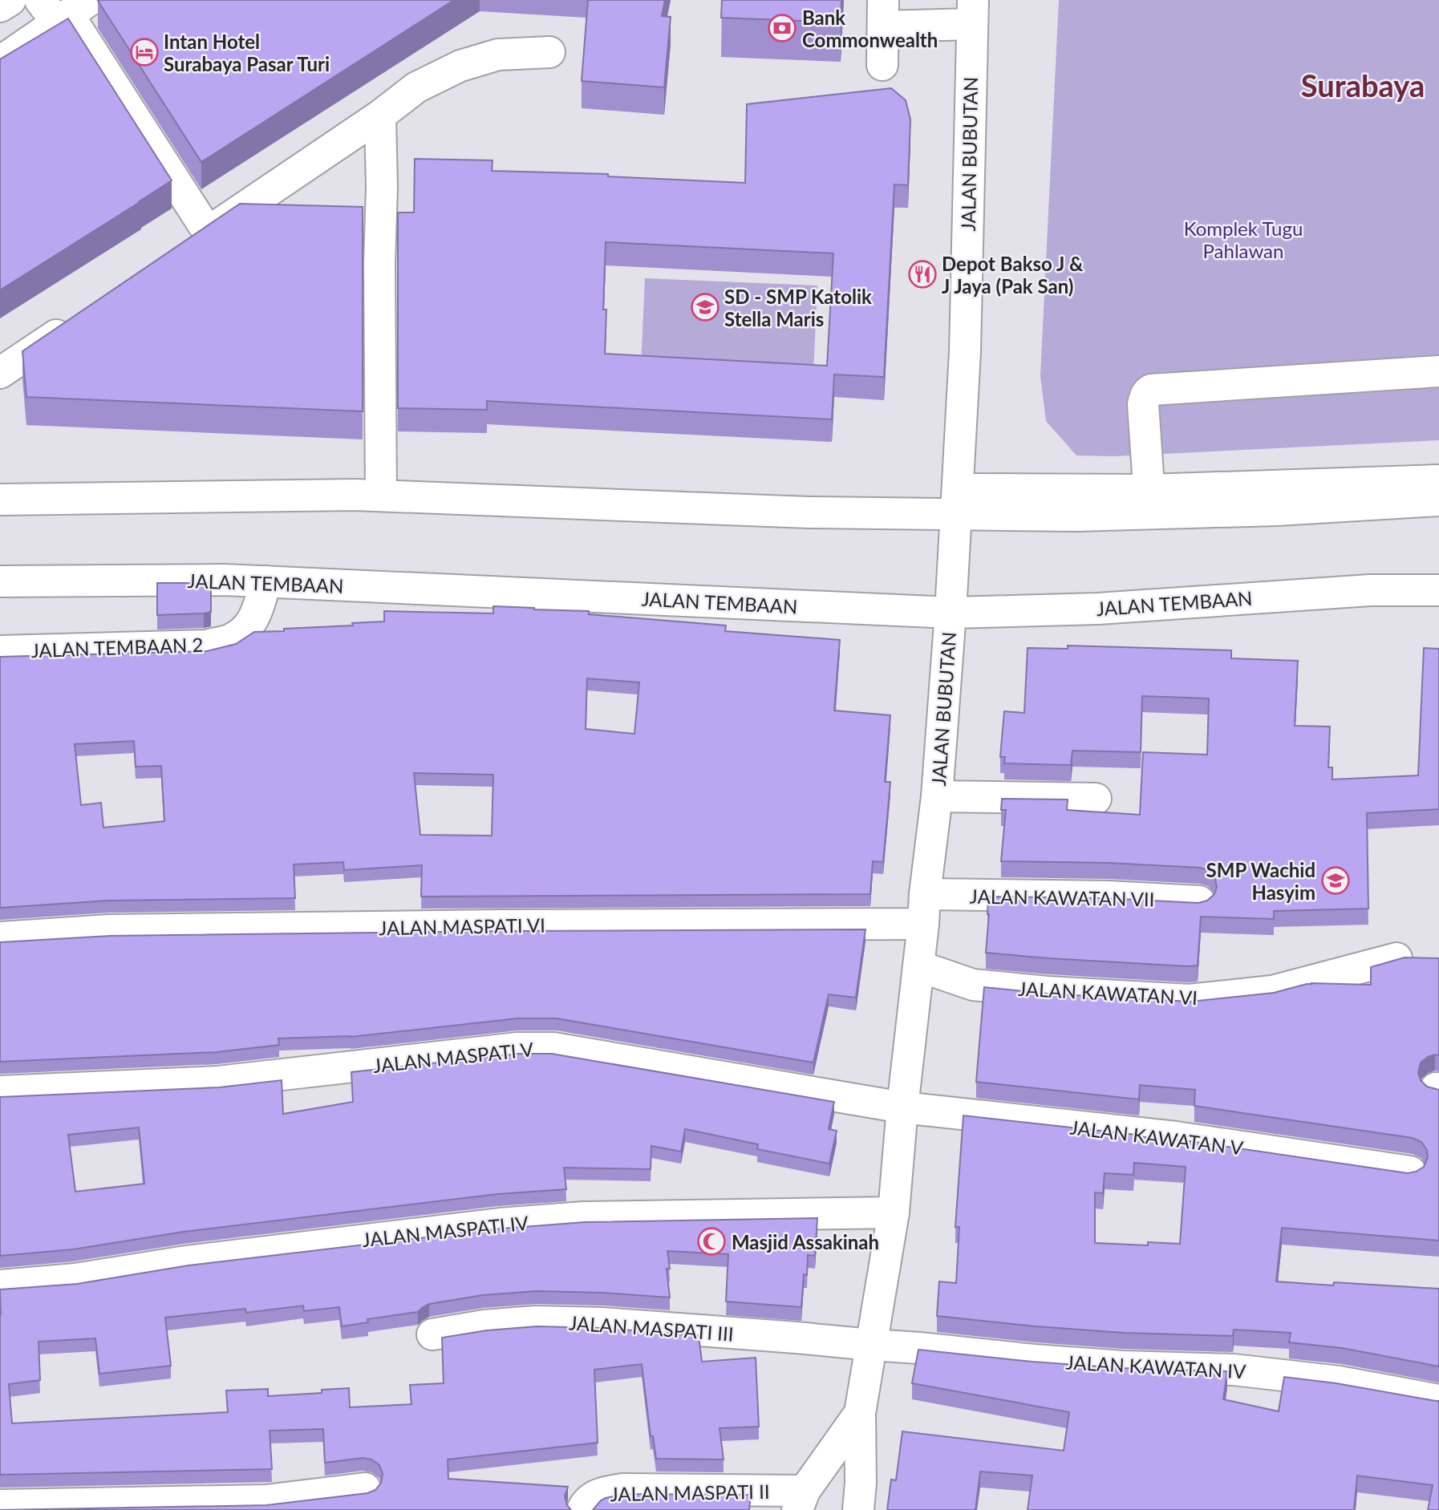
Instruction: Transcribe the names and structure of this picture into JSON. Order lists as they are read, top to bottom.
{
  "streets": {
    "street": [
      "JALAN BUBUTAN",
      "JALAN TEMBAAN",
      "JALAN TEMBAAN 2",
      "JALAN KAWATAN VII",
      "JALAN MASPATI VI",
      "JALAN KAWATAN VI",
      "JALAN MASPATI V",
      "JALAN KAWATAN V",
      "JALAN MASPATI IV",
      "JALAN MASPATI III",
      "JALAN KAWATAN IV",
      "JALAN MASPATI II"
    ]
  },
  "crossings": [
    ["JALAN BUBUTAN", "JALAN TEMBAAN"],
    ["JALAN BUBUTAN", "JALAN KAWATAN VII"],
    ["JALAN BUBUTAN", "JALAN MASPATI VI"],
    ["JALAN BUBUTAN", "JALAN KAWATAN VI"],
    ["JALAN BUBUTAN", "JALAN MASPATI V"],
    ["JALAN BUBUTAN", "JALAN KAWATAN V"],
    ["JALAN BUBUTAN", "JALAN MASPATI IV"],
    ["JALAN BUBUTAN", "JALAN MASPATI III"],
    ["JALAN BUBUTAN", "JALAN KAWATAN IV"],
    ["JALAN BUBUTAN", "JALAN MASPATI II"],
    ["JALAN TEMBAAN", "JALAN TEMBAAN 2"],
    ["JALAN KAWATAN VII", "JALAN MASPATI VI"],
    ["JALAN MASPATI V", "JALAN KAWATAN V"],
    ["JALAN MASPATI III", "JALAN KAWATAN IV"]
  ],
  "districts": ["Surabaya"],
  "parks": ["Komplek Tugu Pahlawan"],
  "places": {
    "bank": ["Bank Commonwealth"],
    "hotel": ["Intan Hotel Surabaya Pasar Turi"],
    "restaurant": ["Depot Bakso J & J Jaya (Pak San)"],
    "school or university": ["SD - SMP Katolik Stella Maris", "SMP Wachid Hasyim"],
    "mosque": ["Masjid Assakinah"]
  }
}
